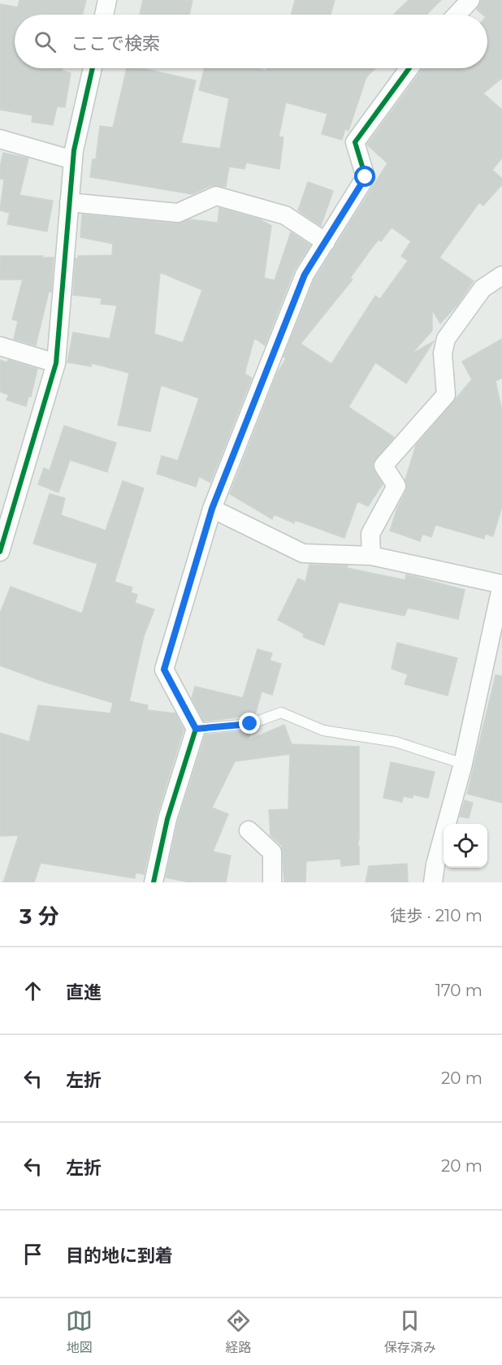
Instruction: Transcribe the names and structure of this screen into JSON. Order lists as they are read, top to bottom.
{
  "page": {
    "search": "ここで検索",
    "heading": ["3 分", "徒歩 · 210 m"],
    "list": [
      ["直進", "170 m"],
      ["左折", "20 m"],
      ["左折", "20 m"],
      "目的地に到着"
    ],
    "nav": ["地図", "経路", "保存済み"]
  }
}
